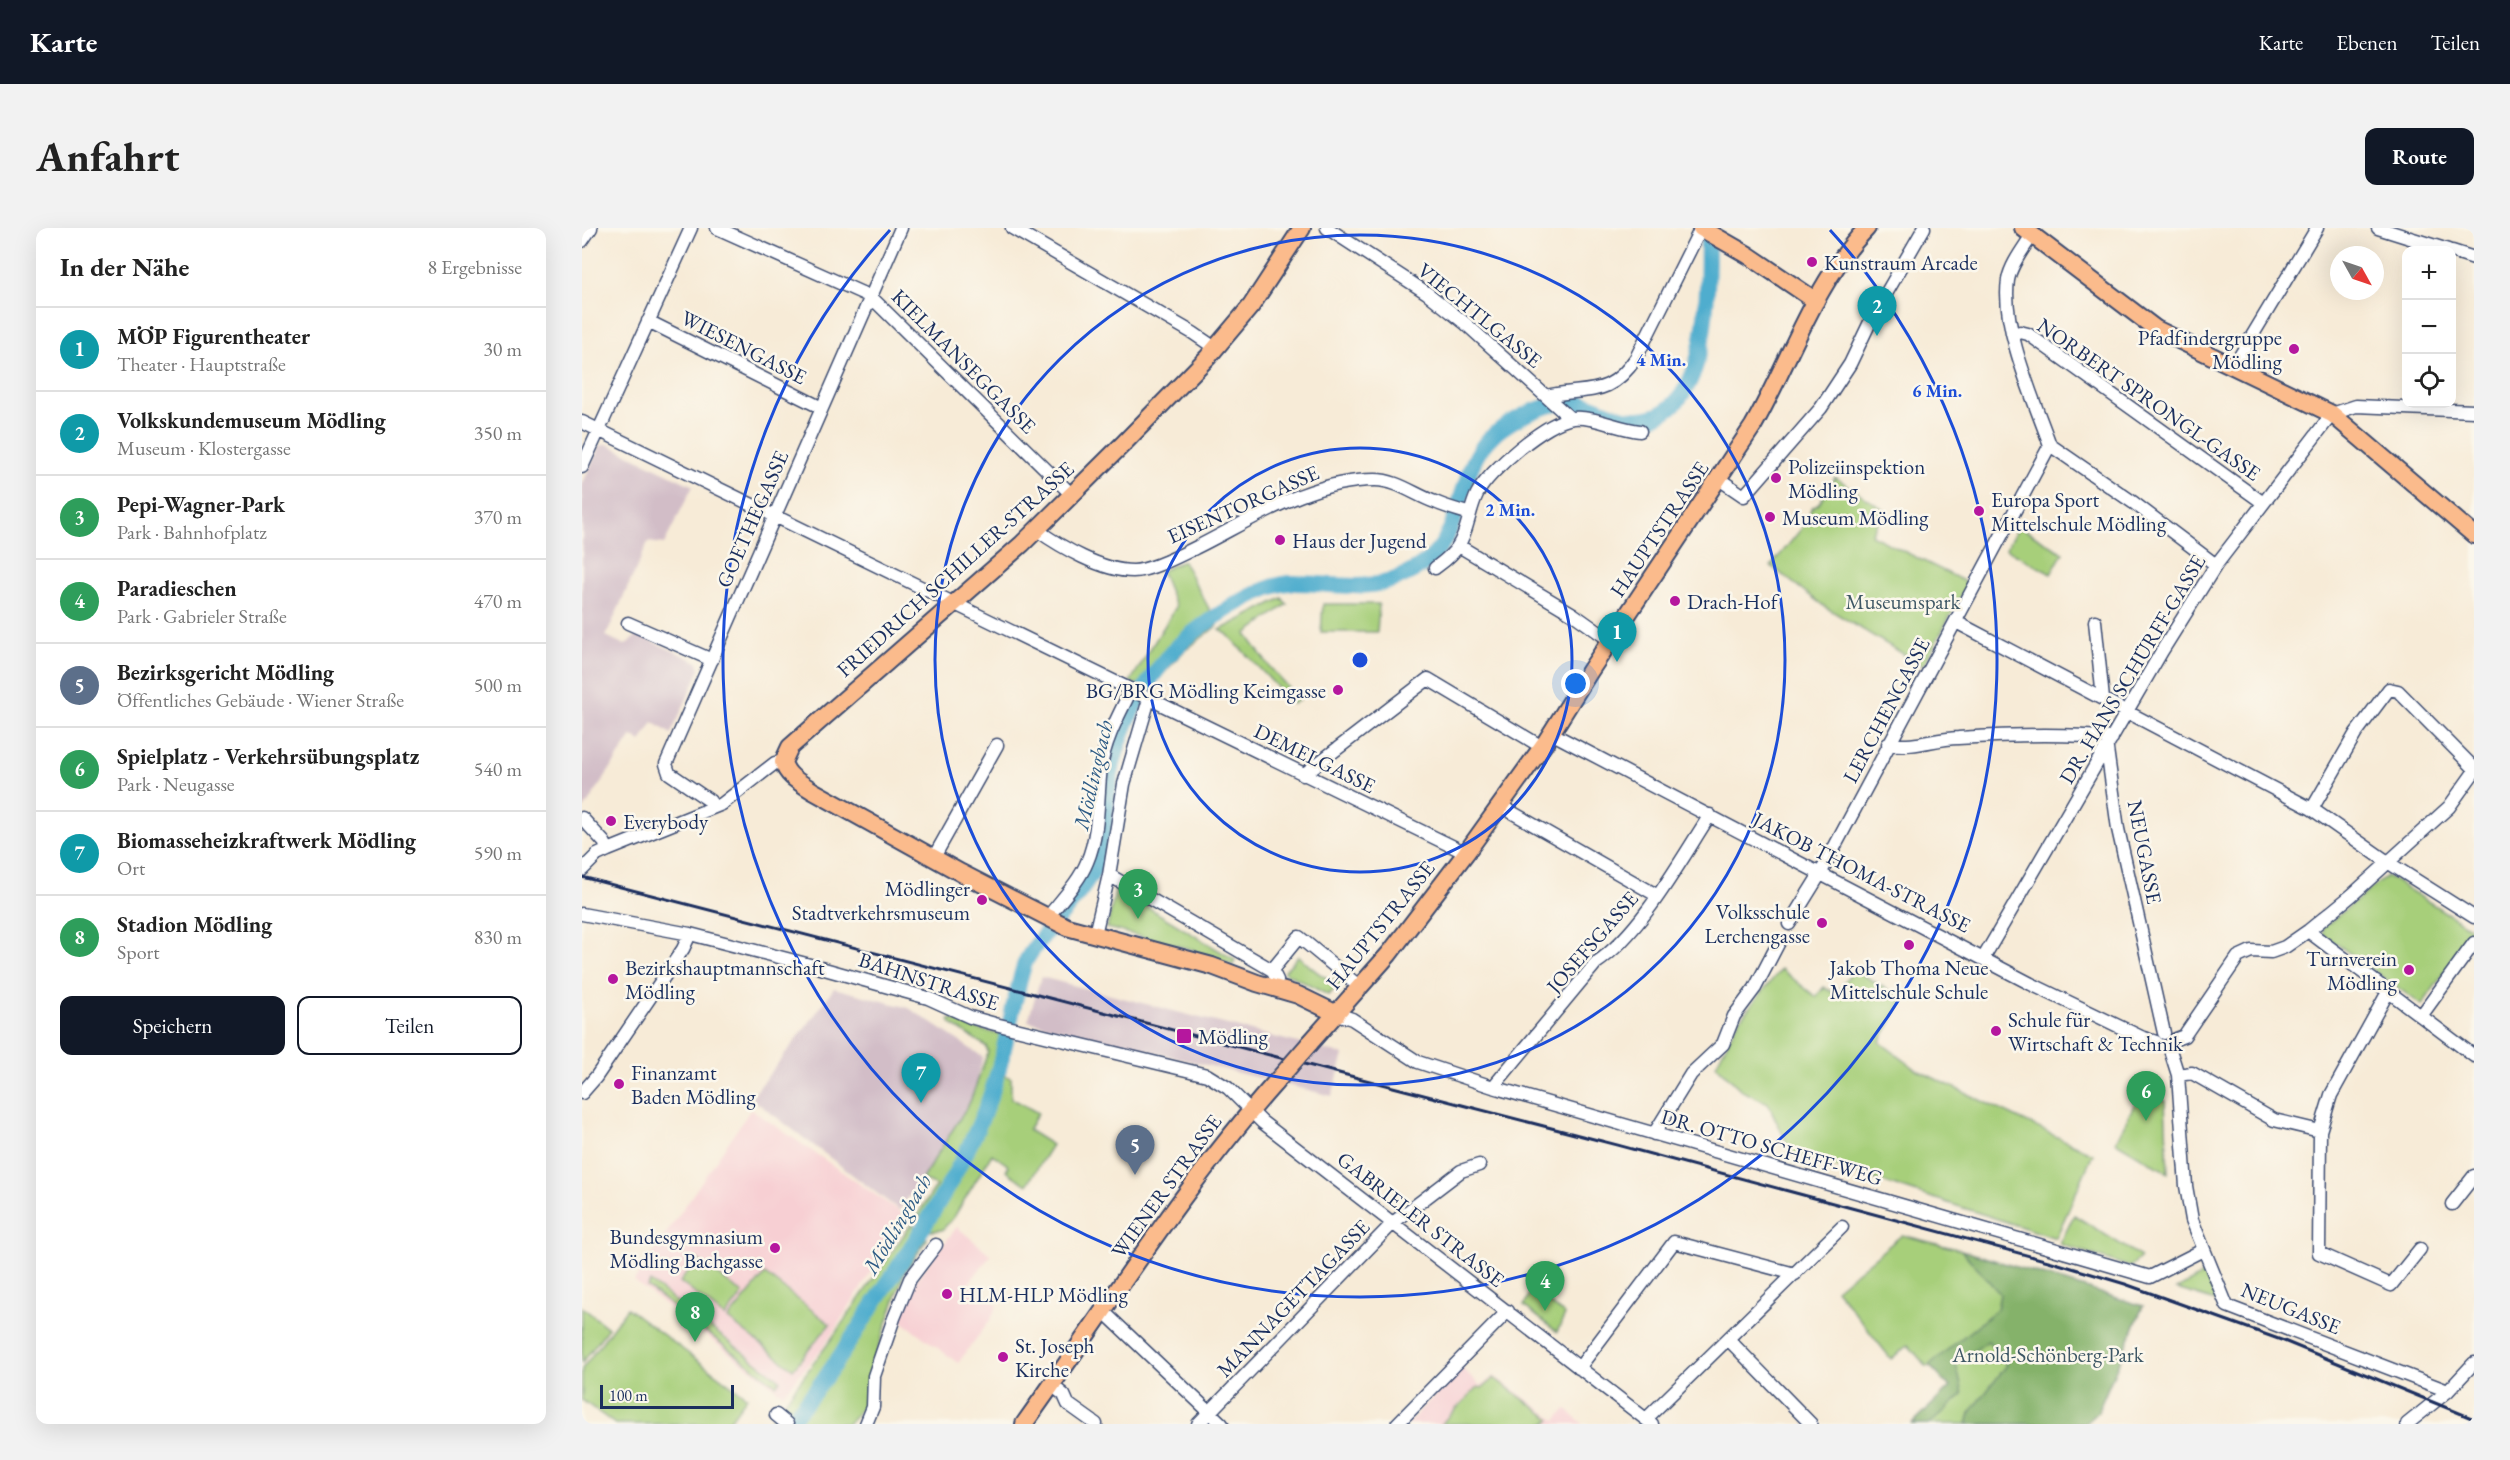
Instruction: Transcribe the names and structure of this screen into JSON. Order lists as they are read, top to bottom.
{
  "streets": {
    "main road": ["HAUPTSTRASSE", "FRIEDRICH SCHILLER-STRASSE", "WIENER STRASSE"],
    "street": [
      "VIECHTLGASSE",
      "WIESENGASSE",
      "KIELMANSEGGASSE",
      "NORBERT SPRONGL-GASSE",
      "EISENTORGASSE",
      "GOETHEGASSE",
      "DR. HANS SCHÜRFF-GASSE",
      "LERCHENGASSE",
      "DEMELGASSE",
      "NEUGASSE",
      "JAKOB THOMA-STRASSE",
      "JOSEFSGASSE",
      "BAHNSTRASSE",
      "DR. OTTO SCHEFF-WEG",
      "GABRIELER STRASSE",
      "MANNAGETTAGASSE"
    ]
  },
  "crossings": [
    ["WIESENGASSE", "GOETHEGASSE"],
    ["KIELMANSEGGASSE", "GOETHEGASSE"],
    ["KIELMANSEGGASSE", "FRIEDRICH SCHILLER-STRASSE"],
    ["NORBERT SPRONGL-GASSE", "DR. HANS SCHÜRFF-GASSE"],
    ["EISENTORGASSE", "FRIEDRICH SCHILLER-STRASSE"],
    ["GOETHEGASSE", "FRIEDRICH SCHILLER-STRASSE"],
    ["GOETHEGASSE", "DEMELGASSE"],
    ["HAUPTSTRASSE", "DEMELGASSE"],
    ["HAUPTSTRASSE", "JAKOB THOMA-STRASSE"],
    ["HAUPTSTRASSE", "DR. OTTO SCHEFF-WEG"],
    ["HAUPTSTRASSE", "WIENER STRASSE"],
    ["FRIEDRICH SCHILLER-STRASSE", "DEMELGASSE"],
    ["DR. HANS SCHÜRFF-GASSE", "NEUGASSE"],
    ["DR. HANS SCHÜRFF-GASSE", "JAKOB THOMA-STRASSE"],
    ["LERCHENGASSE", "JAKOB THOMA-STRASSE"],
    ["DEMELGASSE", "JAKOB THOMA-STRASSE"],
    ["NEUGASSE", "JAKOB THOMA-STRASSE"],
    ["NEUGASSE", "DR. OTTO SCHEFF-WEG"],
    ["JAKOB THOMA-STRASSE", "JOSEFSGASSE"],
    ["JOSEFSGASSE", "DR. OTTO SCHEFF-WEG"],
    ["BAHNSTRASSE", "WIENER STRASSE"],
    ["BAHNSTRASSE", "GABRIELER STRASSE"],
    ["DR. OTTO SCHEFF-WEG", "WIENER STRASSE"],
    ["WIENER STRASSE", "GABRIELER STRASSE"],
    ["GABRIELER STRASSE", "MANNAGETTAGASSE"]
  ],
  "water": ["Mödlingbach"],
  "parks": ["Museumspark", "Arnold-Schönberg-Park"],
  "places": {
    "other": [
      "Kunstraum Arcade",
      "Pfadfindergruppe Mödling",
      "Polizeiinspektion Mödling",
      "Europa Sport Mittelschule Mödling",
      "Museum Mödling",
      "Haus der Jugend",
      "Drach-Hof",
      "BG/BRG Mödling Keimgasse",
      "Everybody",
      "Mödlinger Stadtverkehrsmuseum",
      "Volksschule Lerchengasse",
      "Jakob Thoma Neue Mittelschule Schule",
      "Turnverein Mödling",
      "Bezirkshauptmannschaft Mödling",
      "Schule für Wirtschaft & Technik",
      "Finanzamt Baden Mödling",
      "Bundesgymnasium Mödling Bachgasse",
      "HLM-HLP Mödling",
      "St. Joseph Kirche"
    ],
    "transit": ["Mödling"]
  },
  "scale_bar": "100 m",
  "north": "bottom right",
  "page": {
    "header": "Karte",
    "nav": ["Karte", "Ebenen", "Teilen"],
    "buttons": [
      "Route",
      ["Speichern", "Teilen"]
    ],
    "title": "Anfahrt",
    "heading": ["In der Nähe", "8 Ergebnisse"],
    "map_buttons": ["+", "−"],
    "pins": [
      "2",
      "1",
      "3",
      "7",
      "6",
      "5",
      "4",
      "8"
    ],
    "list": [
      {
        "mark": "1",
        "name": "MÖP Figurentheater",
        "note": "Theater · Hauptstraße",
        "value": "30 m"
      },
      {
        "mark": "2",
        "name": "Volkskundemuseum Mödling",
        "note": "Museum · Klostergasse",
        "value": "350 m"
      },
      {
        "mark": "3",
        "name": "Pepi-Wagner-Park",
        "note": "Park · Bahnhofplatz",
        "value": "370 m"
      },
      {
        "mark": "4",
        "name": "Paradieschen",
        "note": "Park · Gabrieler Straße",
        "value": "470 m"
      },
      {
        "mark": "5",
        "name": "Bezirksgericht Mödling",
        "note": "Öffentliches Gebäude · Wiener Straße",
        "value": "500 m"
      },
      {
        "mark": "6",
        "name": "Spielplatz - Verkehrsübungsplatz",
        "note": "Park · Neugasse",
        "value": "540 m"
      },
      {
        "mark": "7",
        "name": "Biomasseheizkraftwerk Mödling",
        "note": "Ort",
        "value": "590 m"
      },
      {
        "mark": "8",
        "name": "Stadion Mödling",
        "note": "Sport",
        "value": "830 m"
      }
    ],
    "scale": "100 m"
  },
  "rings": ["4 Min.", "6 Min.", "2 Min."]
}
